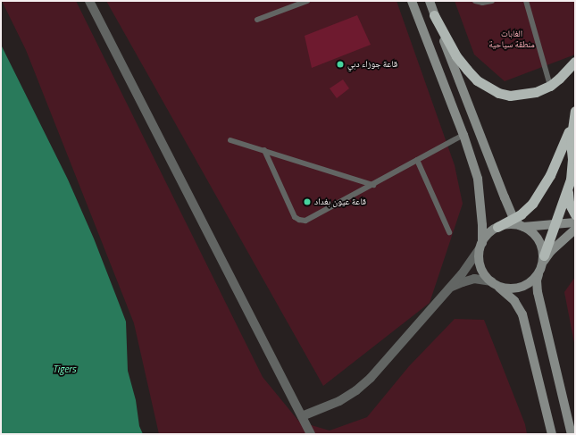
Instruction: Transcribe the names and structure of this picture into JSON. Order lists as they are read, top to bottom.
{
  "water": ["Tigers"],
  "parks": ["الغابات منطقة سياحية"],
  "places": ["قاعة جوزاء دبي", "قاعة عيون بغداد"]
}
